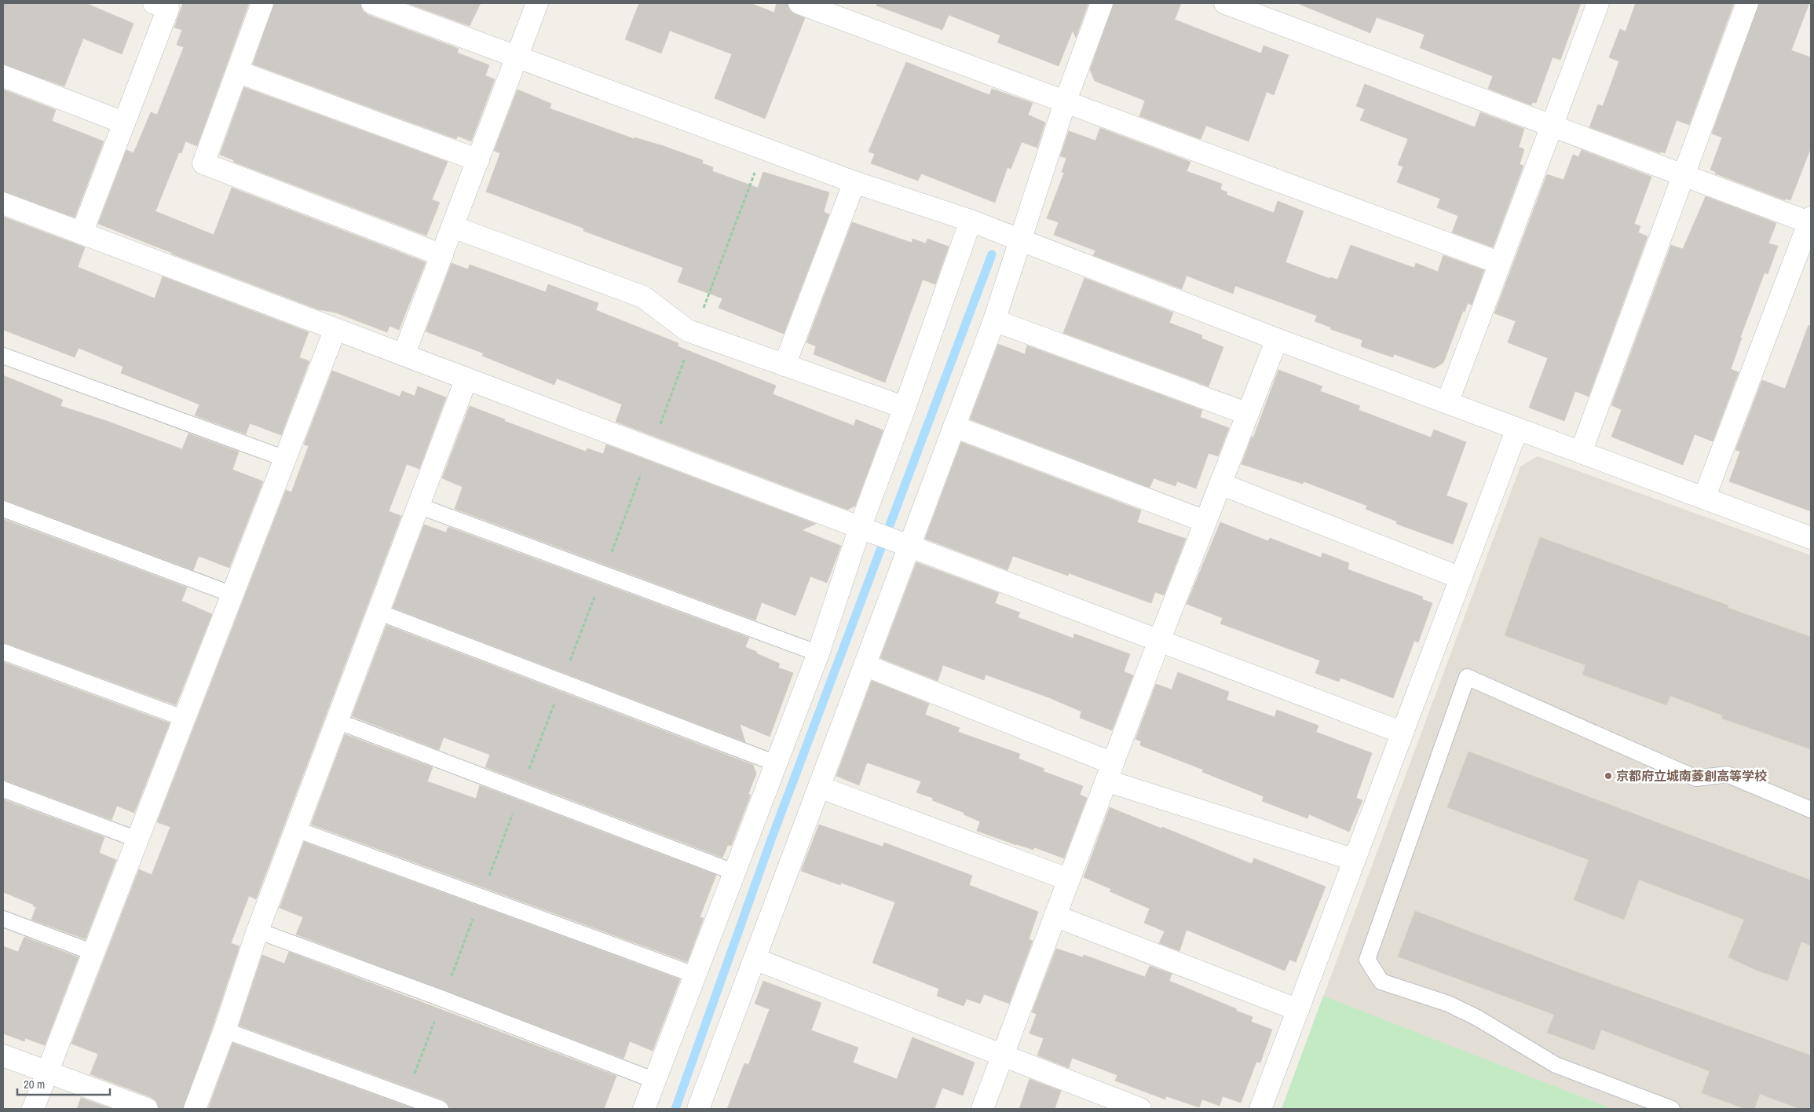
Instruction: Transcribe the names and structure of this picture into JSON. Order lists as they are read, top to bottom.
{
  "places": ["京都府立城南菱創高等学校"],
  "scale_bar": "20 m"
}
